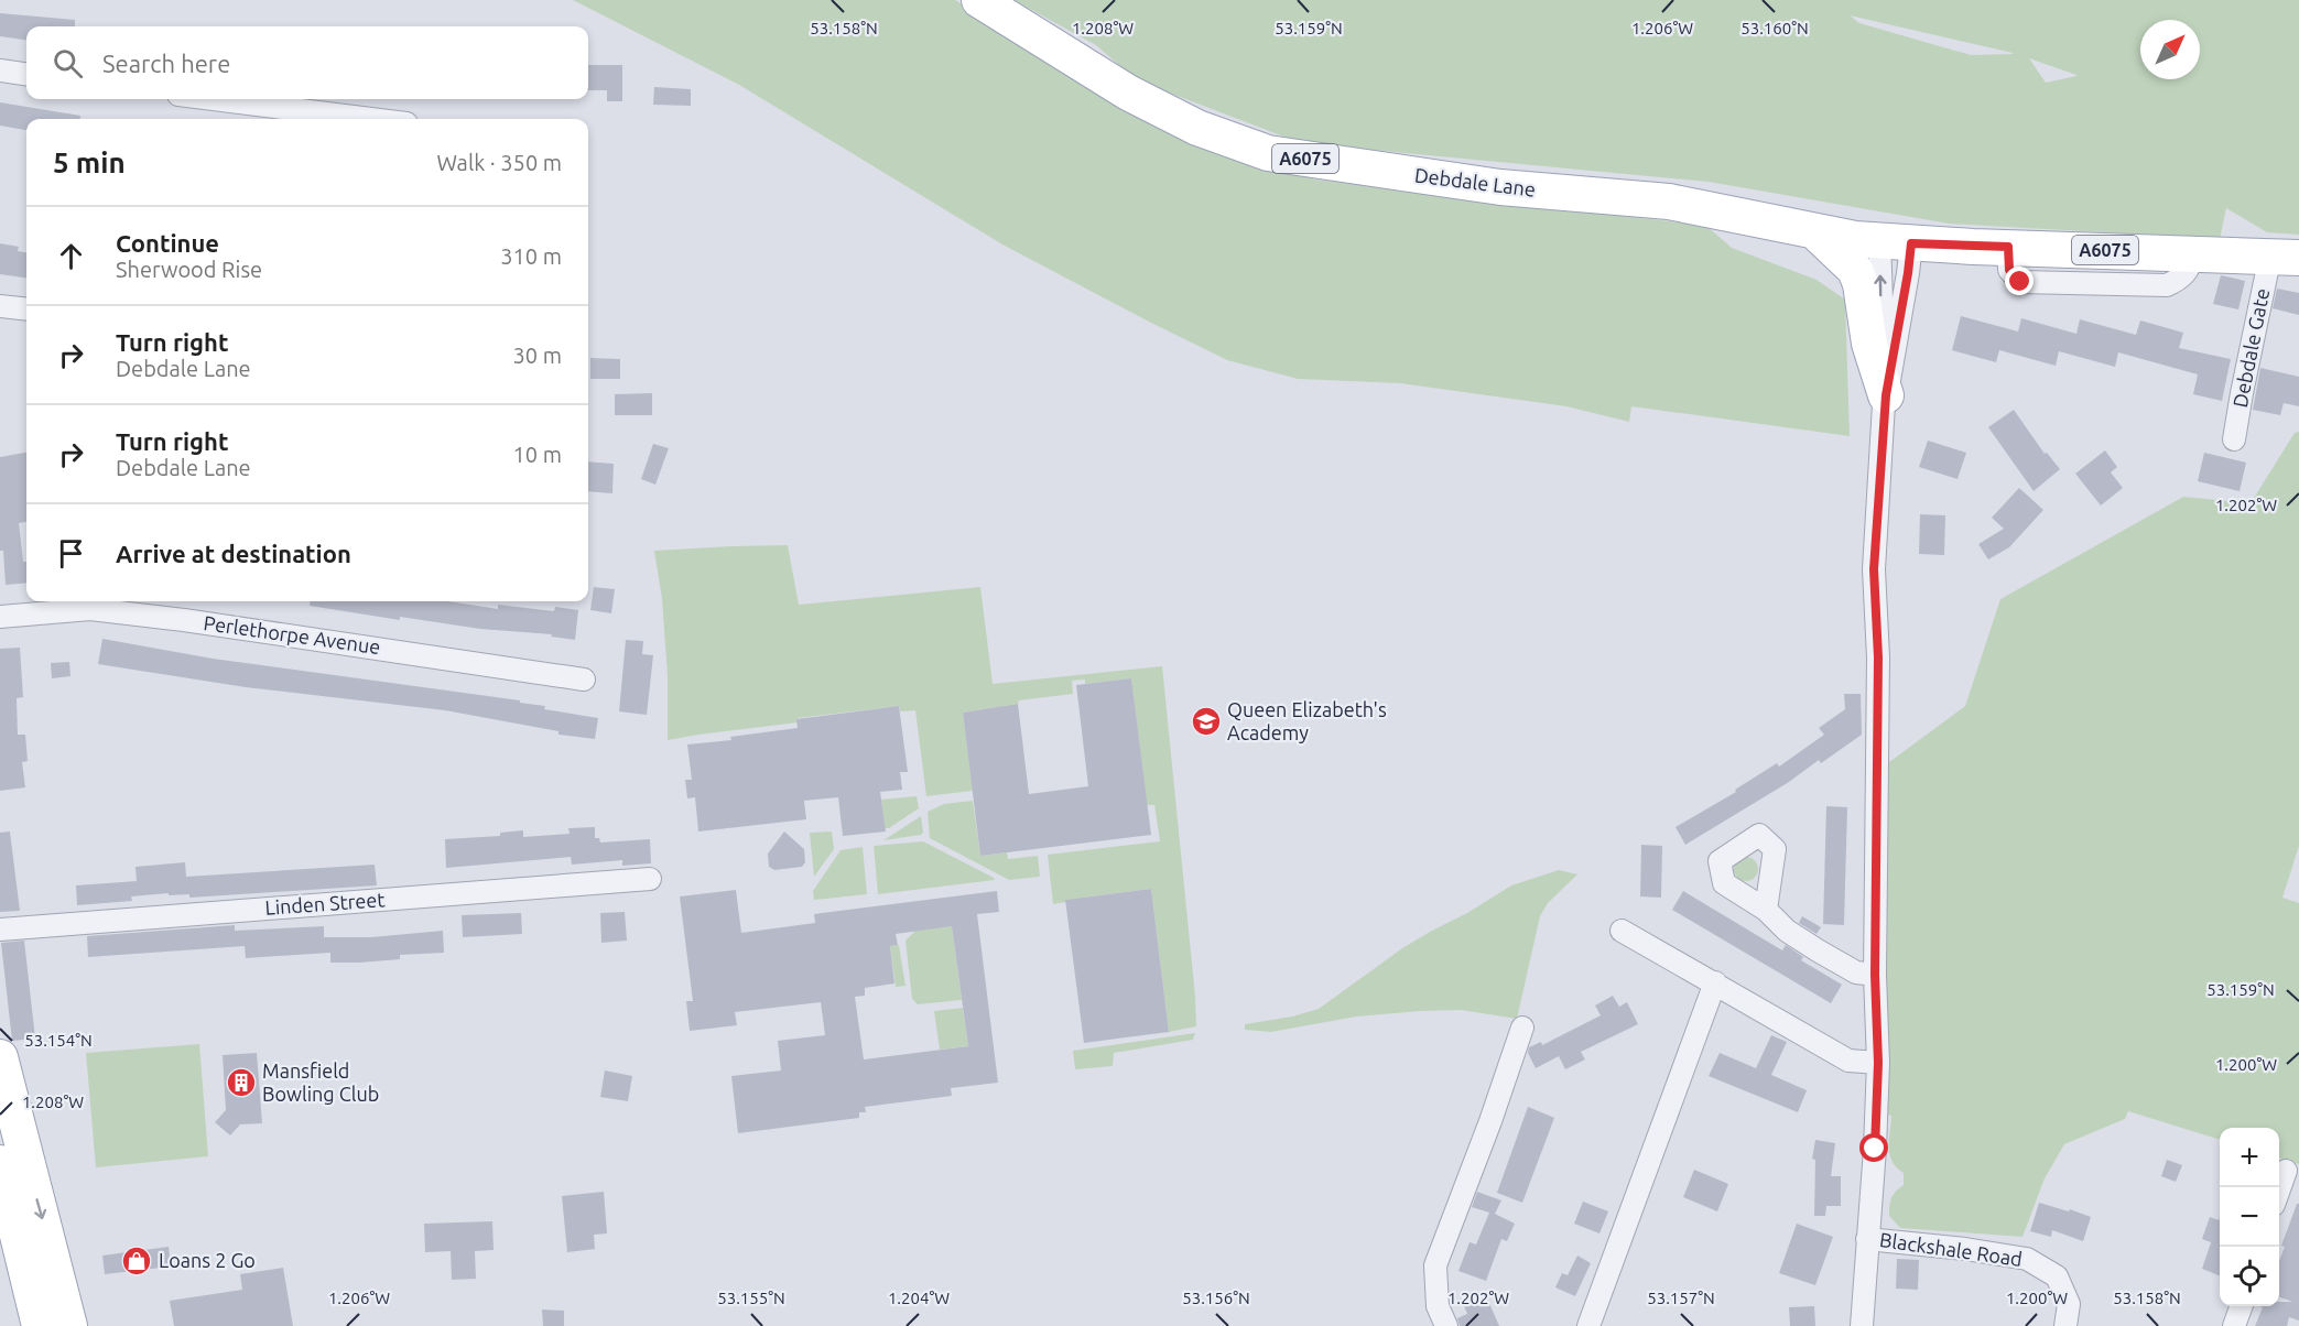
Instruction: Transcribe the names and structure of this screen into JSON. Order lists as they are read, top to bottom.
{
  "streets": {
    "main road": ["A6075", "Debdale Lane"],
    "street": [
      "Debdale Gate",
      "Perlethorpe Avenue",
      "Linden Street",
      "Blackshale Road"
    ]
  },
  "crossings": [
    ["Debdale Lane", "Debdale Gate"]
  ],
  "places": {
    "school or university": ["Queen Elizabeth's Academy"],
    "building": ["Mansfield Bowling Club"],
    "shop": ["Loans 2 Go"]
  },
  "north": "top right",
  "page": {
    "search": "Search here",
    "heading": ["5 min", "Walk · 350 m"],
    "list": [
      ["Continue", "Sherwood Rise", "310 m"],
      ["Turn right", "Debdale Lane", "30 m"],
      ["Turn right", "Debdale Lane", "10 m"],
      "Arrive at destination"
    ],
    "map_buttons": ["+", "−"]
  },
  "coordinates": [
    "53.158°N",
    "1.208°W",
    "53.159°N",
    "1.206°W",
    "53.160°N",
    "1.202°W",
    "53.154°N",
    "1.200°W",
    "1.204°W",
    "53.155°N",
    "53.156°N",
    "53.157°N"
  ]
}
